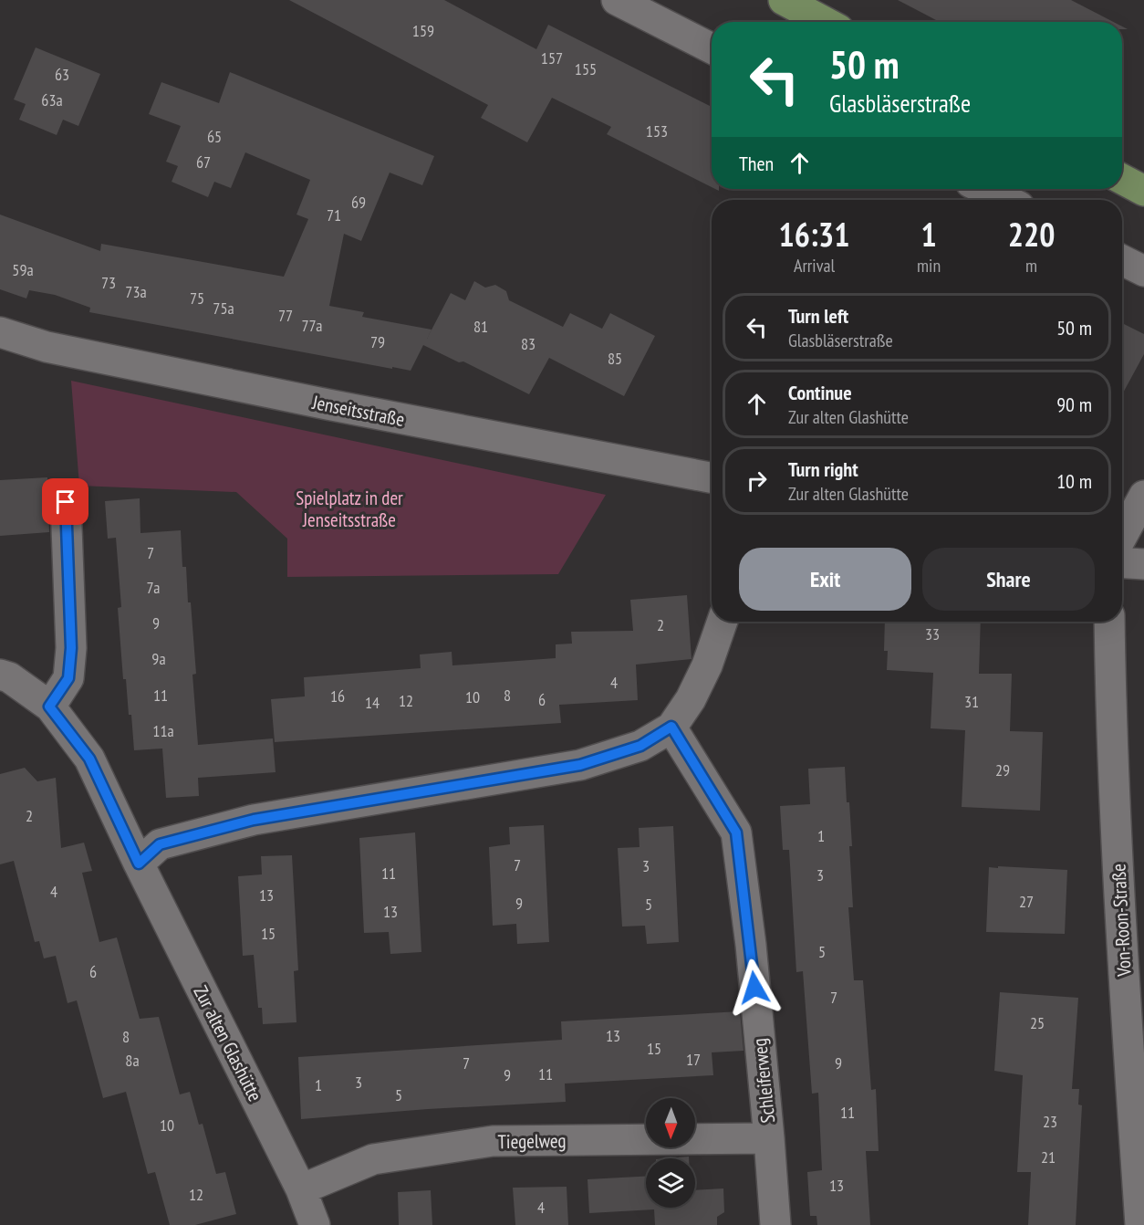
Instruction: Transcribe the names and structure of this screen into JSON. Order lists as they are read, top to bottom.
{
  "streets": {
    "street": [
      "Jenseitsstraße",
      "Von-Roon-Straße",
      "Zur alten Glashütte",
      "Schleiferweg",
      "Tiegelweg"
    ]
  },
  "crossings": [
    ["Zur alten Glashütte", "Tiegelweg"],
    ["Schleiferweg", "Tiegelweg"]
  ],
  "parks": ["Spielplatz in der Jenseitsstraße"],
  "house_numbers": [
    "159",
    "157",
    "155",
    "63",
    "63a",
    "153",
    "65",
    "67",
    "69",
    "71",
    "59a",
    "73",
    "73a",
    "75",
    "75a",
    "77",
    "77a",
    "81",
    "79",
    "83",
    "85",
    "7",
    "7a",
    "9",
    "2",
    "33",
    "9a",
    "4",
    "11",
    "8",
    "16",
    "10",
    "6",
    "12",
    "31",
    "14",
    "11a",
    "29",
    "2",
    "1",
    "7",
    "3",
    "11",
    "3",
    "4",
    "13",
    "27",
    "9",
    "5",
    "13",
    "15",
    "5",
    "6",
    "7",
    "25",
    "13",
    "8",
    "15",
    "17",
    "8a",
    "7",
    "9",
    "11",
    "9",
    "3",
    "1",
    "5",
    "11",
    "23",
    "10",
    "21",
    "13",
    "12",
    "4"
  ],
  "north": "bottom",
  "page": {
    "turn": ["50 m", "Glasbläserstraße"],
    "then": "Then",
    "eta": [
      "16:31",
      "Arrival",
      "1",
      "min",
      "220",
      "m"
    ],
    "list": [
      {
        "name": "Turn left",
        "note": "Glasbläserstraße",
        "value": "50 m"
      },
      {
        "name": "Continue",
        "note": "Zur alten Glashütte",
        "value": "90 m"
      },
      {
        "name": "Turn right",
        "note": "Zur alten Glashütte",
        "value": "10 m"
      }
    ],
    "buttons": ["Exit", "Share"]
  }
}
